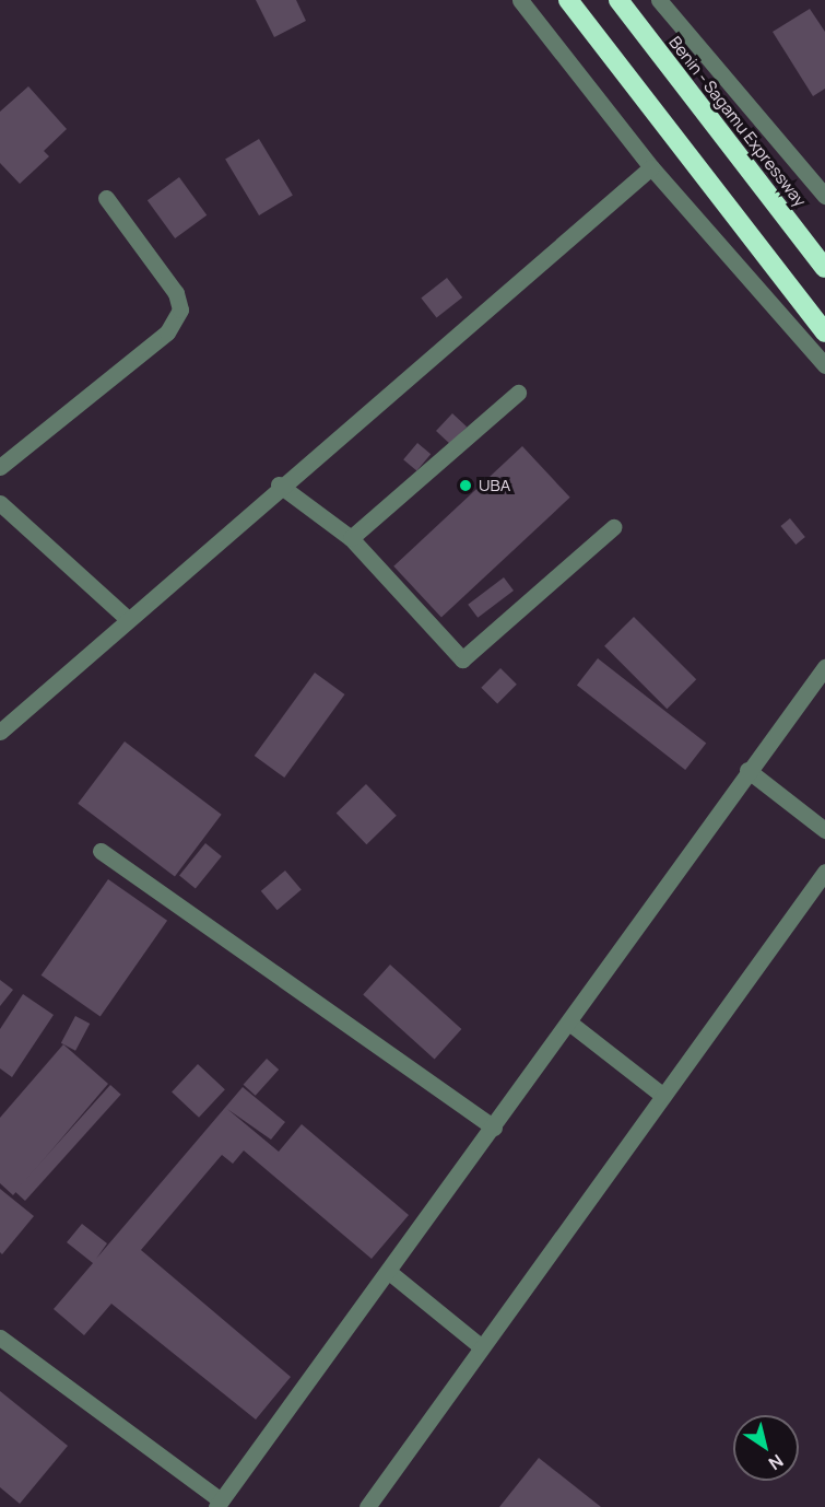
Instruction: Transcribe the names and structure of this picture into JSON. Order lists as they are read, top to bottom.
{
  "streets": {
    "highway": ["Benin - Sagamu Expressway"]
  },
  "places": ["UBA"],
  "north": "bottom right"
}
